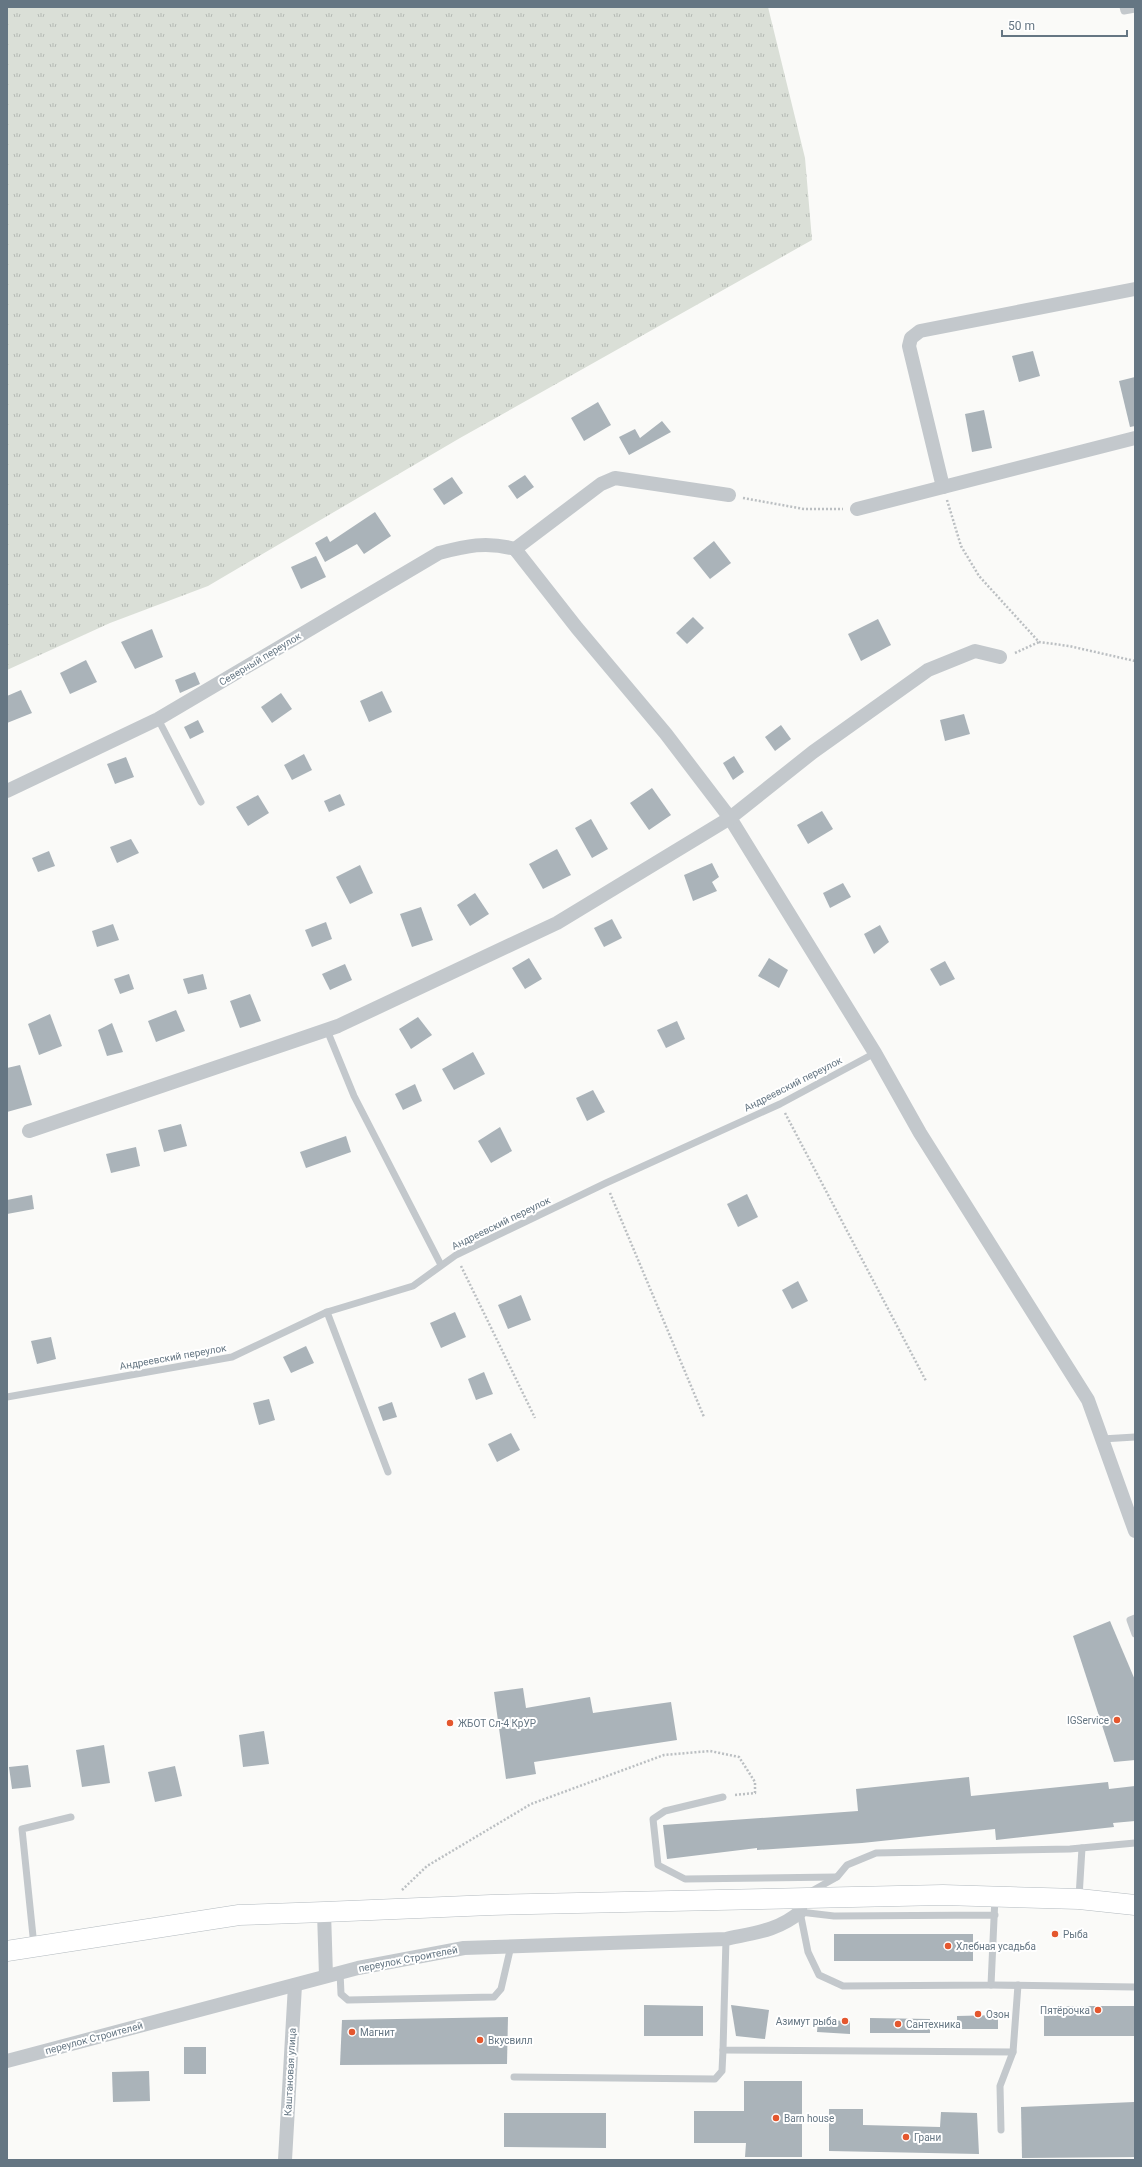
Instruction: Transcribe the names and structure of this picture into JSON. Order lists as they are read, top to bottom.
{
  "streets": {
    "street": ["Северный переулок", "переулок Строителей", "Каштановая улица"],
    "lane": ["Андреевский переулок"]
  },
  "crossings": [
    ["переулок Строителей", "Каштановая улица"]
  ],
  "places": [
    "IGService",
    "ЖБОТ Сл-4 КрУР",
    "Рыба",
    "Хлебная усадьба",
    "Пятёрочка",
    "Озон",
    "Азимут рыба",
    "Сантехника",
    "Магнит",
    "Вкусвилл",
    "Barn house",
    "Грани"
  ],
  "scale_bar": "50 m"
}
